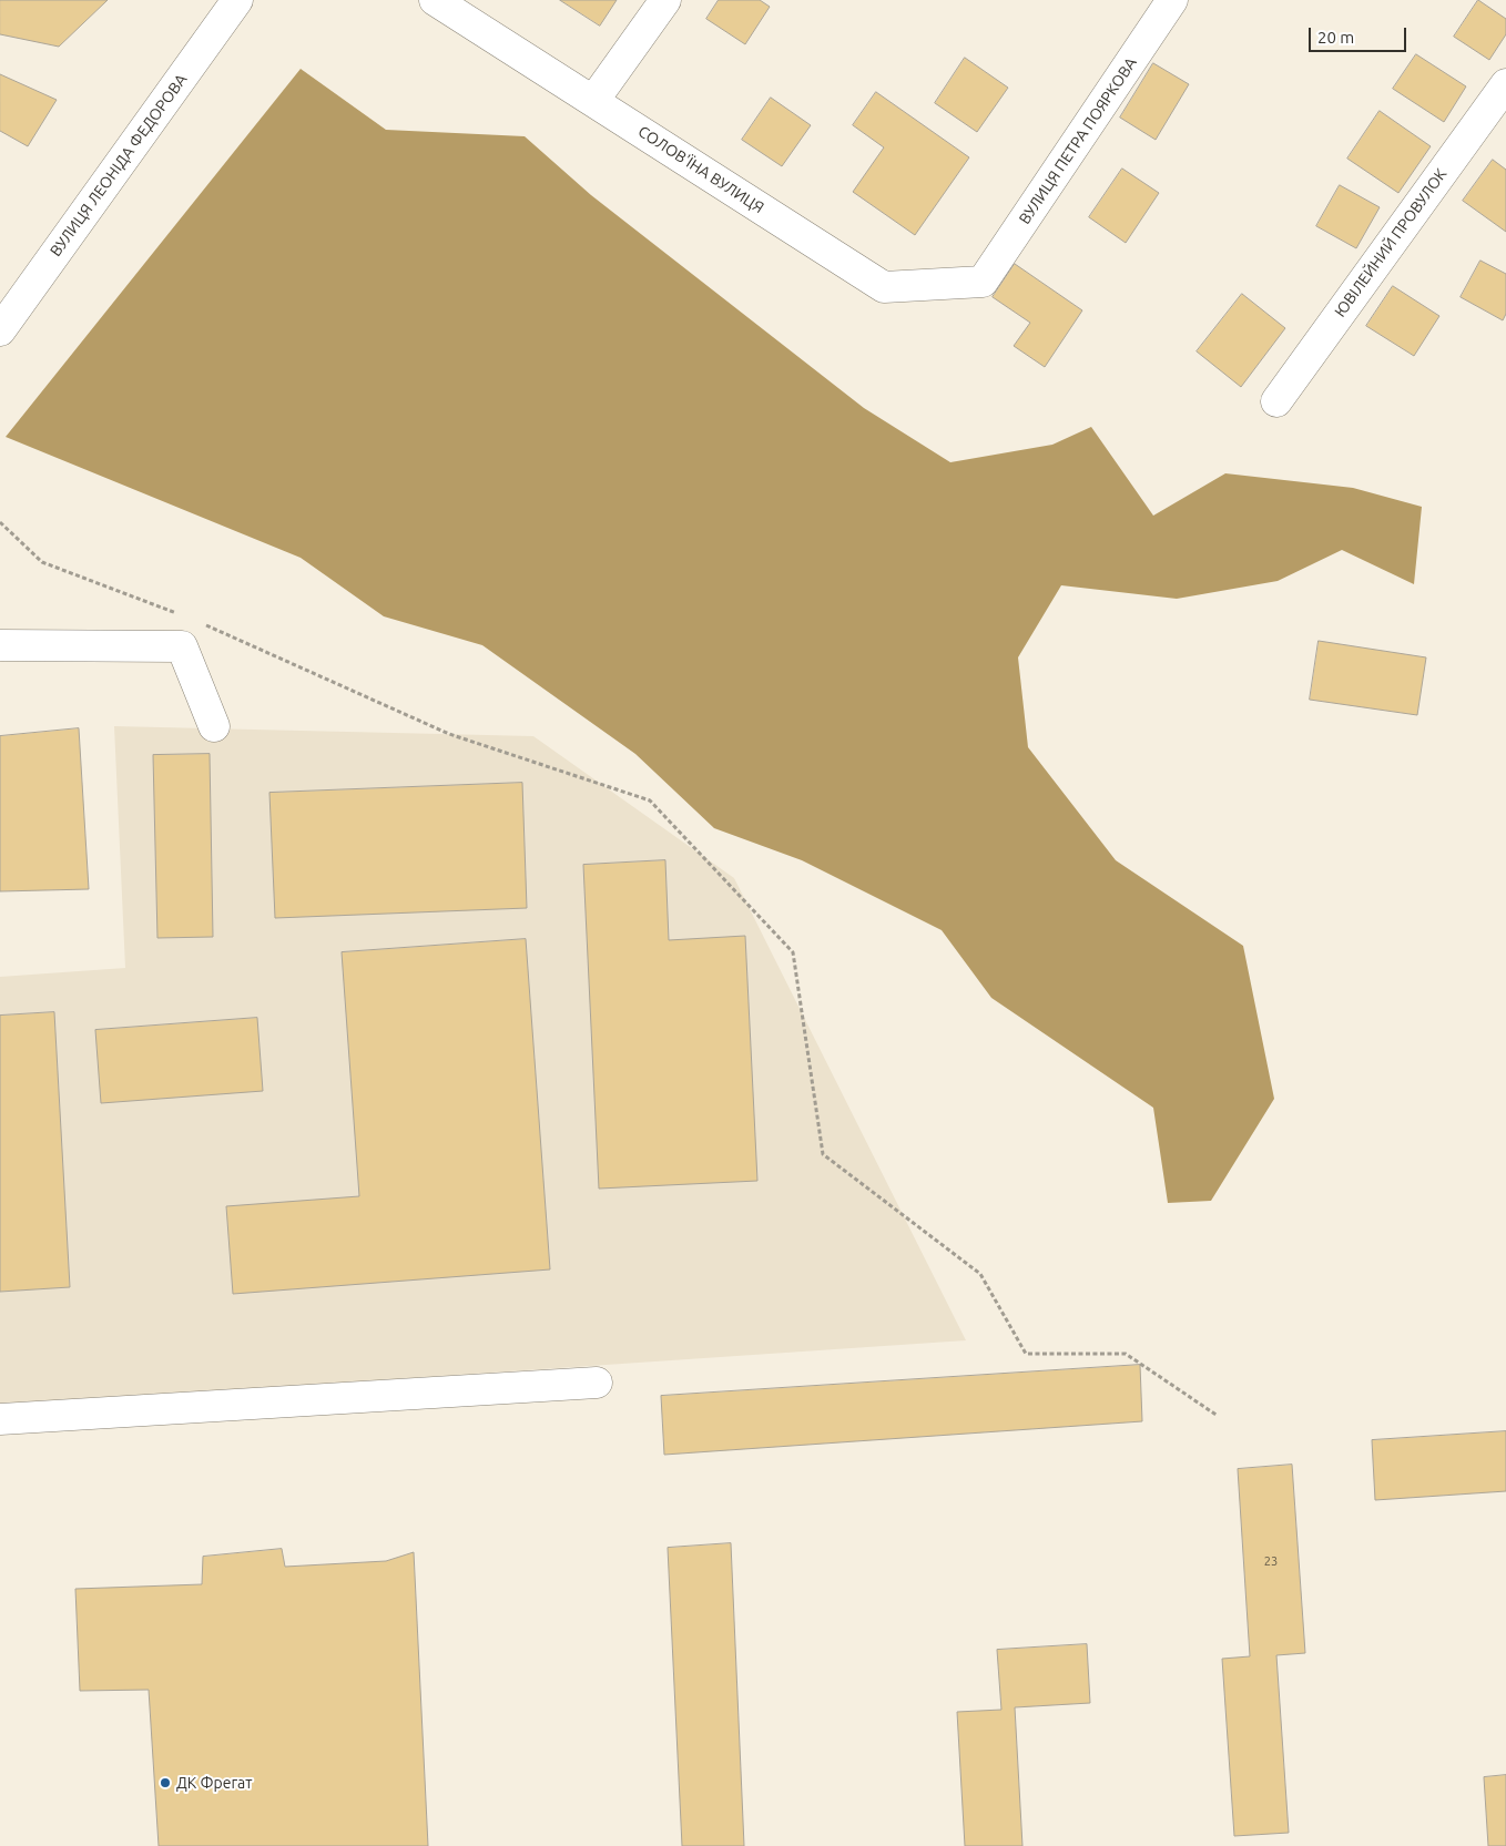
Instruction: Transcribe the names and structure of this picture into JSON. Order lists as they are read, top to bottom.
{
  "streets": {
    "street": [
      "ВУЛИЦЯ ПЕТРА ПОЯРКОВА",
      "ВУЛИЦЯ ЛЕОНІДА ФЕДОРОВА",
      "СОЛОВ'ЇНА ВУЛИЦЯ",
      "ЮВІЛЕЙНИЙ ПРОВУЛОК"
    ]
  },
  "crossings": [
    ["ВУЛИЦЯ ПЕТРА ПОЯРКОВА", "СОЛОВ'ЇНА ВУЛИЦЯ"]
  ],
  "places": ["ДК Фрегат"],
  "house_numbers": ["23"],
  "scale_bar": "20 m"
}
